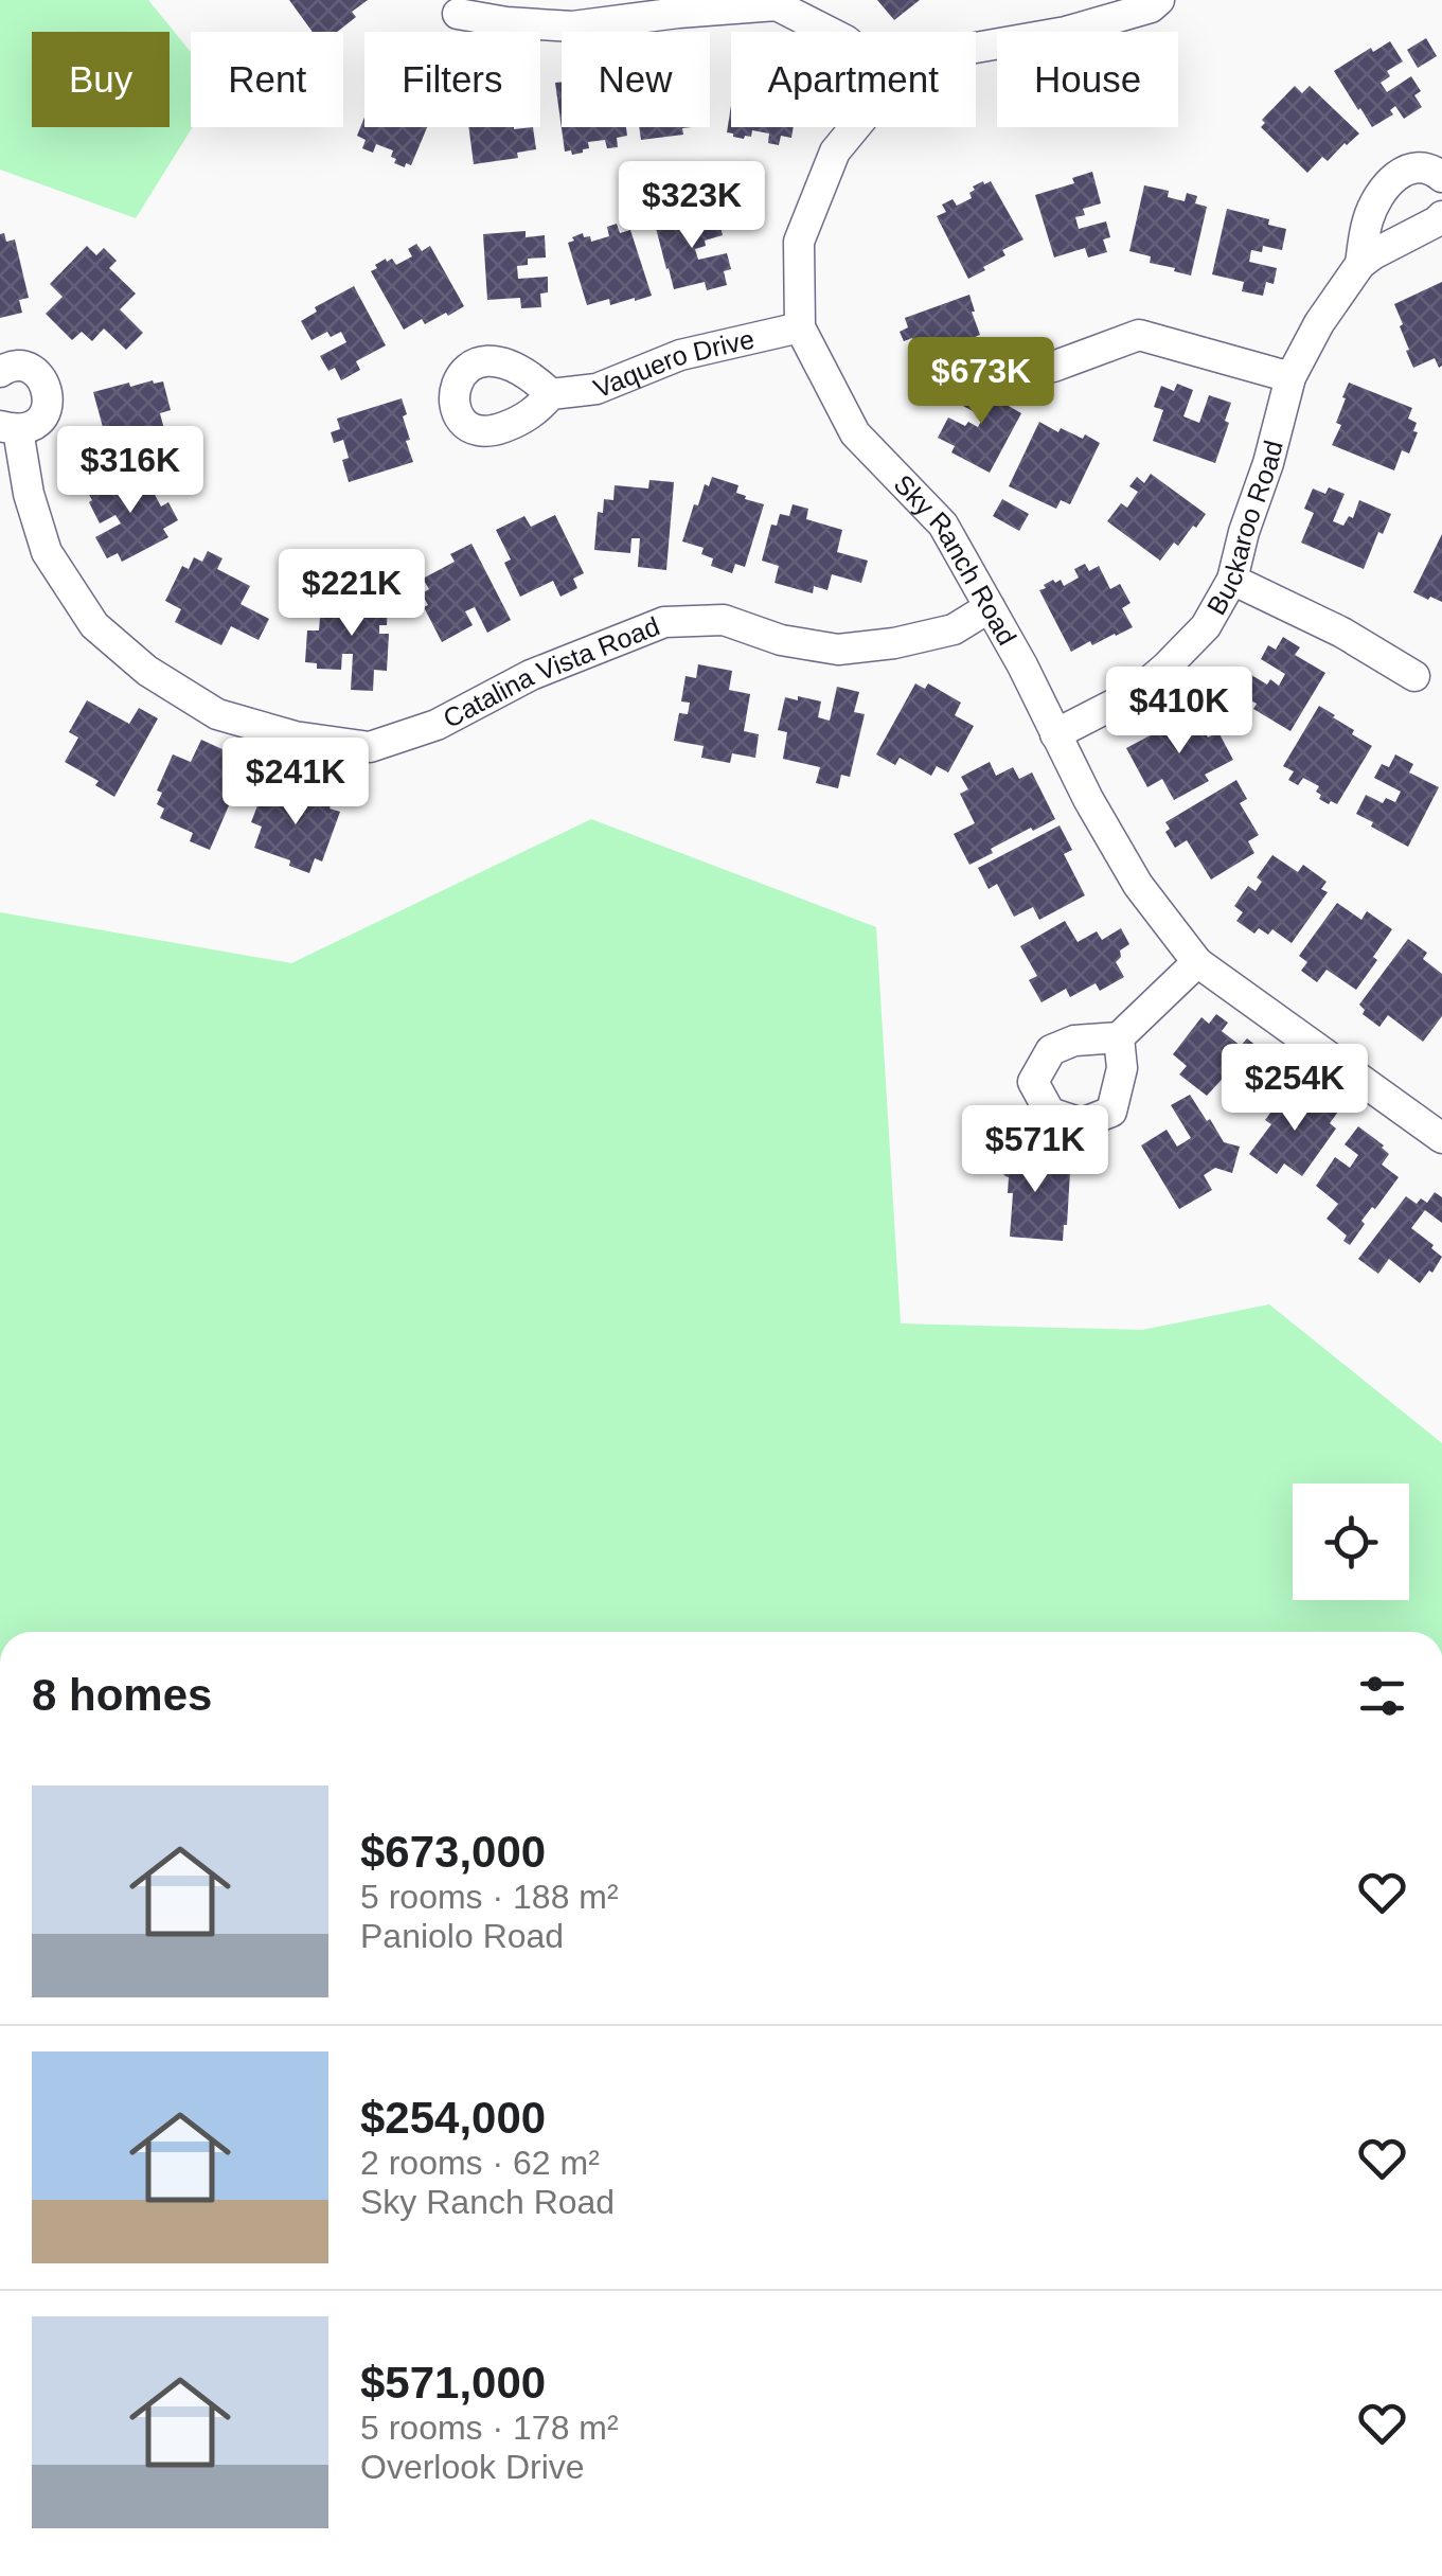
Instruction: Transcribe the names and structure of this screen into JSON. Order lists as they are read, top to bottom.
{
  "streets": {
    "street": [
      "Vaquero Drive",
      "Buckaroo Road",
      "Sky Ranch Road",
      "Catalina Vista Road"
    ]
  },
  "crossings": [
    ["Vaquero Drive", "Sky Ranch Road"],
    ["Buckaroo Road", "Sky Ranch Road"],
    ["Sky Ranch Road", "Catalina Vista Road"]
  ],
  "page": {
    "chip": [
      "Buy",
      "Rent",
      "Filters",
      "New",
      "Apartment",
      "House"
    ],
    "price": [
      "$323K",
      "$673K",
      "$316K",
      "$221K",
      "$410K",
      "$241K",
      "$254K",
      "$571K"
    ],
    "heading": "8 homes",
    "list": [
      {
        "name": "$673,000",
        "note": "5 rooms · 188 m² · Paniolo Road"
      },
      {
        "name": "$254,000",
        "note": "2 rooms · 62 m² · Sky Ranch Road"
      },
      {
        "name": "$571,000",
        "note": "5 rooms · 178 m² · Overlook Drive"
      }
    ]
  }
}
